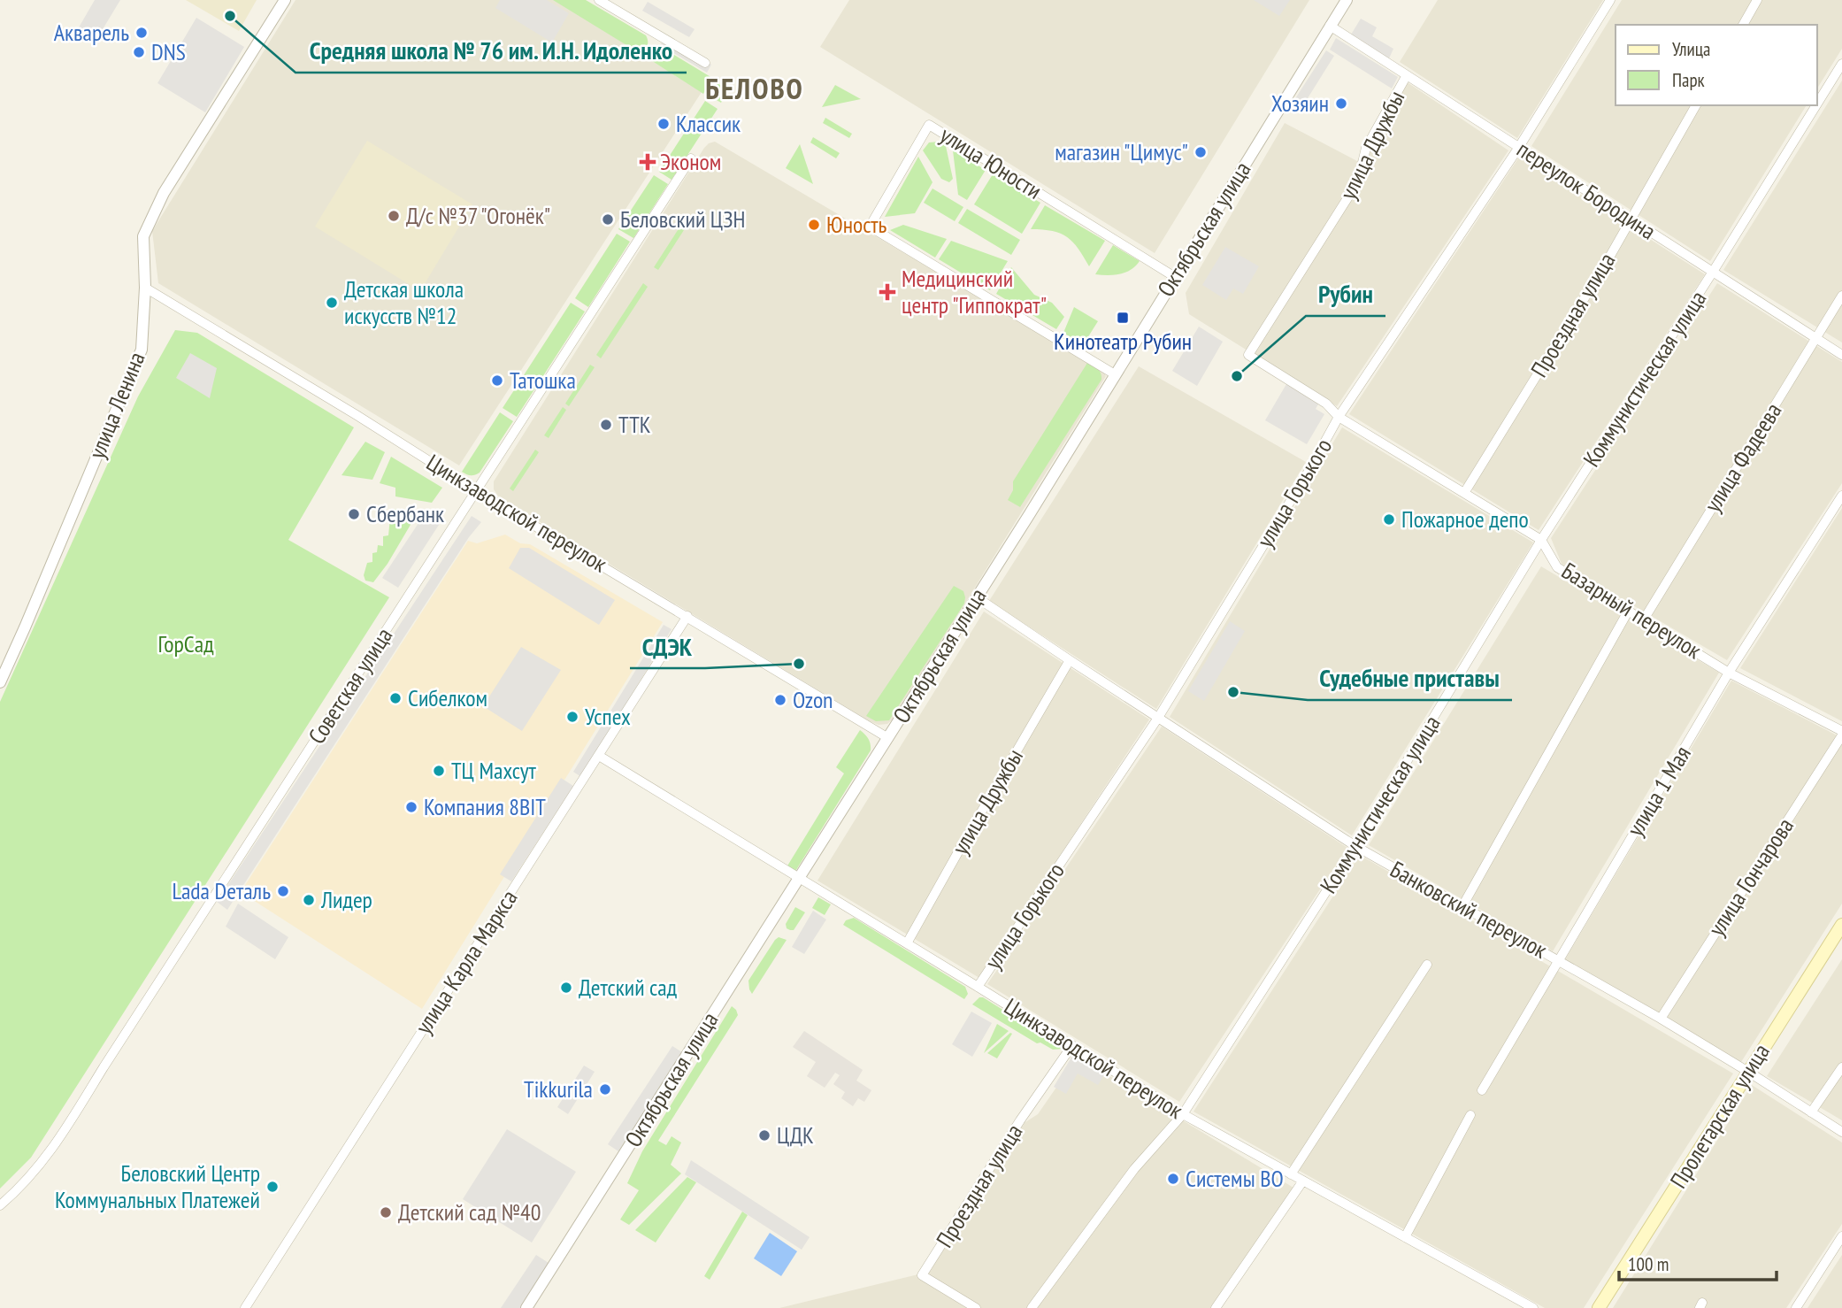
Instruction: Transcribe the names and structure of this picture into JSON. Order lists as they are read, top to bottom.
{
  "streets": {
    "main road": ["Пролетарская улица"],
    "street": [
      "улица Дружбы",
      "улица Юности",
      "переулок Бородина",
      "Октябрьская улица",
      "Проездная улица",
      "Коммунистическая улица",
      "улица Ленина",
      "улица Фадеева",
      "улица Горького",
      "Цинкзаводской переулок",
      "Базарный переулок",
      "Советская улица",
      "улица 1 Мая",
      "улица Гончарова",
      "Банковский переулок",
      "улица Карла Маркса"
    ]
  },
  "crossings": [
    ["улица Дружбы", "переулок Бородина"],
    ["улица Дружбы", "Цинкзаводской переулок"],
    ["улица Дружбы", "Базарный переулок"],
    ["улица Дружбы", "Банковский переулок"],
    ["улица Юности", "Октябрьская улица"],
    ["переулок Бородина", "Октябрьская улица"],
    ["переулок Бородина", "Проездная улица"],
    ["переулок Бородина", "Коммунистическая улица"],
    ["переулок Бородина", "улица Фадеева"],
    ["переулок Бородина", "улица Горького"],
    ["Октябрьская улица", "Цинкзаводской переулок"],
    ["Октябрьская улица", "Банковский переулок"],
    ["Проездная улица", "Цинкзаводской переулок"],
    ["Проездная улица", "Базарный переулок"],
    ["Коммунистическая улица", "Цинкзаводской переулок"],
    ["Коммунистическая улица", "Базарный переулок"],
    ["Коммунистическая улица", "Банковский переулок"],
    ["улица Ленина", "Цинкзаводской переулок"],
    ["улица Фадеева", "Базарный переулок"],
    ["улица Горького", "Цинкзаводской переулок"],
    ["улица Горького", "Базарный переулок"],
    ["улица Горького", "Банковский переулок"],
    ["Цинкзаводской переулок", "Советская улица"],
    ["Цинкзаводской переулок", "улица Карла Маркса"],
    ["Базарный переулок", "улица 1 Мая"],
    ["Базарный переулок", "улица Гончарова"],
    ["улица 1 Мая", "Банковский переулок"],
    ["улица Гончарова", "Банковский переулок"],
    ["Банковский переулок", "Пролетарская улица"]
  ],
  "districts": ["БЕЛОВО"],
  "parks": ["ГорСад"],
  "places": {
    "other": [
      "Средняя школа № 76 им. И.Н. Идоленко",
      "Акварель",
      "DNS",
      "Хозяин",
      "Классик",
      "магазин \"Цимус\"",
      "Д/с №37 \"Огонёк\"",
      "Беловский ЦЗН",
      "Юность",
      "Детская школа искусств №12",
      "Рубин",
      "Татошка",
      "ТТК",
      "Сбербанк",
      "Пожарное депо",
      "СДЭК",
      "Судебные приставы",
      "Сибелком",
      "Ozon",
      "Успех",
      "ТЦ Махсут",
      "Компания 8BIT",
      "Lada Dеталь",
      "Лидер",
      "Детский сад",
      "Tikkurila",
      "ЦДК",
      "Системы ВО",
      "Беловский Центр Коммунальных Платежей",
      "Детский сад №40"
    ],
    "health": ["Эконом", "Медицинский центр \"Гиппократ\""],
    "transit": ["Кинотеатр Рубин"]
  },
  "legend": ["Улица", "Парк"],
  "scale_bar": "100 m"
}
